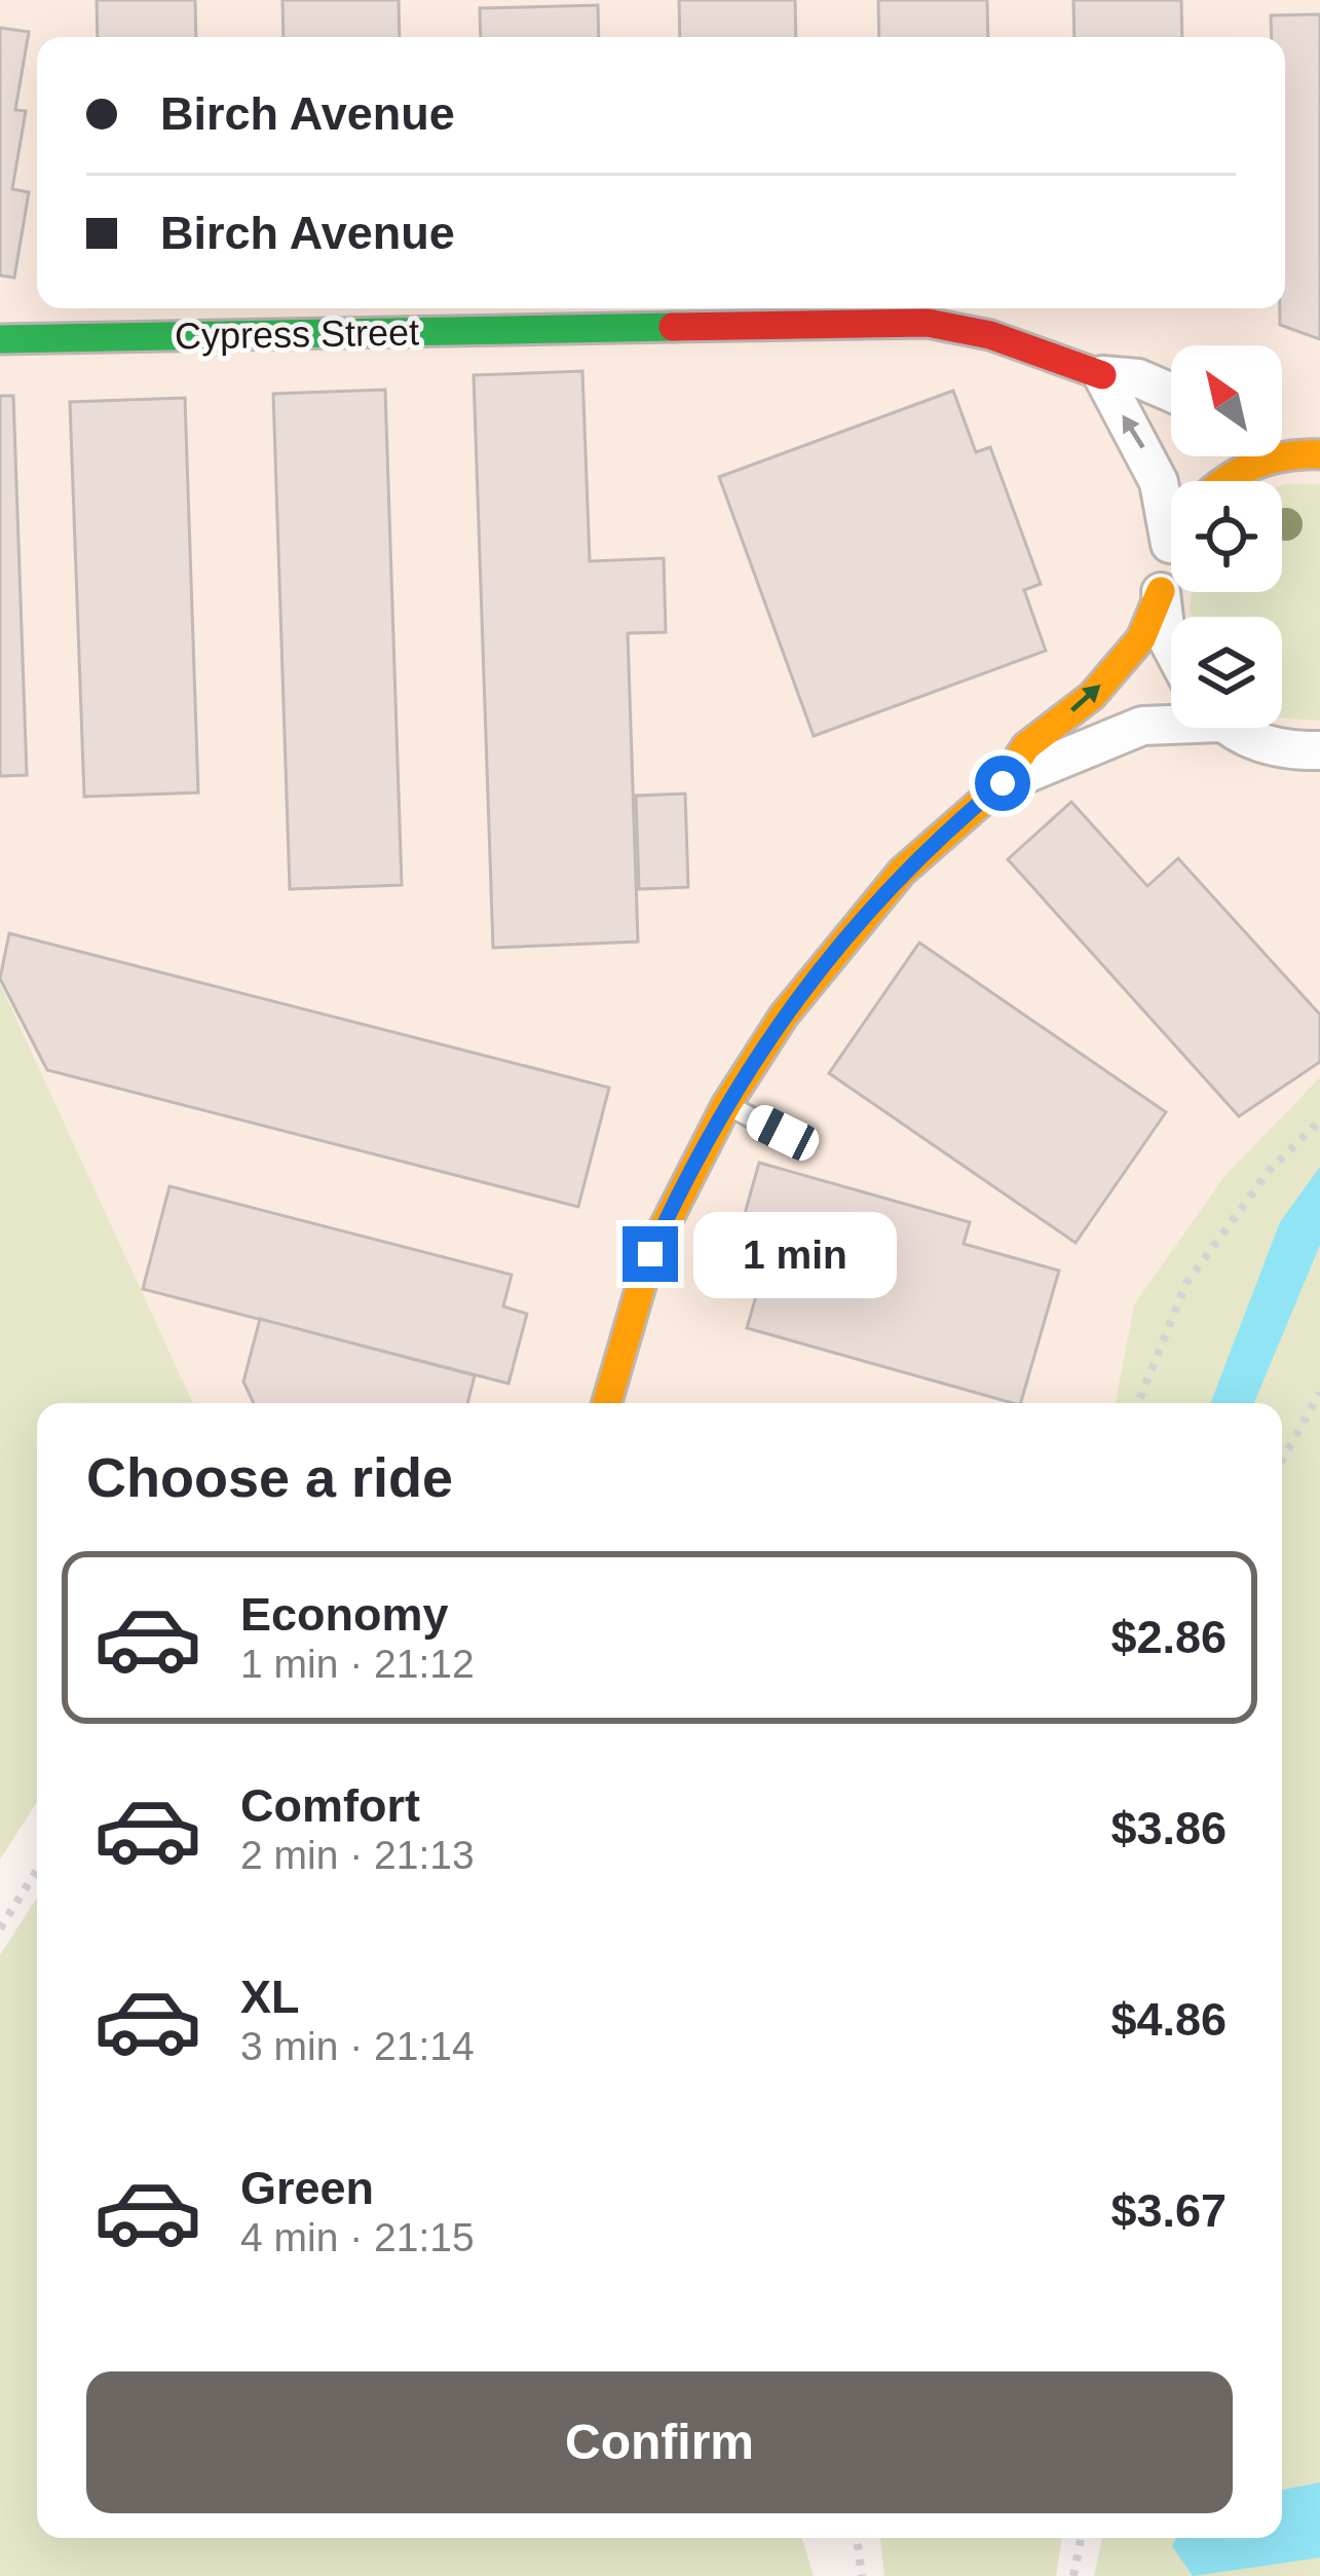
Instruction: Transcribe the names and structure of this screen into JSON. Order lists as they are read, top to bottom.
{
  "streets": {
    "street": ["Cypress Street"]
  },
  "north": "top left",
  "page": {
    "banner": ["Birch Avenue", "Birch Avenue"],
    "bubble": "1 min",
    "heading": "Choose a ride",
    "list": [
      {
        "name": "Economy",
        "note": "1 min · 21:12",
        "value": "$2.86"
      },
      {
        "name": "Comfort",
        "note": "2 min · 21:13",
        "value": "$3.86"
      },
      {
        "name": "XL",
        "note": "3 min · 21:14",
        "value": "$4.86"
      },
      {
        "name": "Green",
        "note": "4 min · 21:15",
        "value": "$3.67"
      }
    ],
    "buttons": "Confirm"
  }
}
